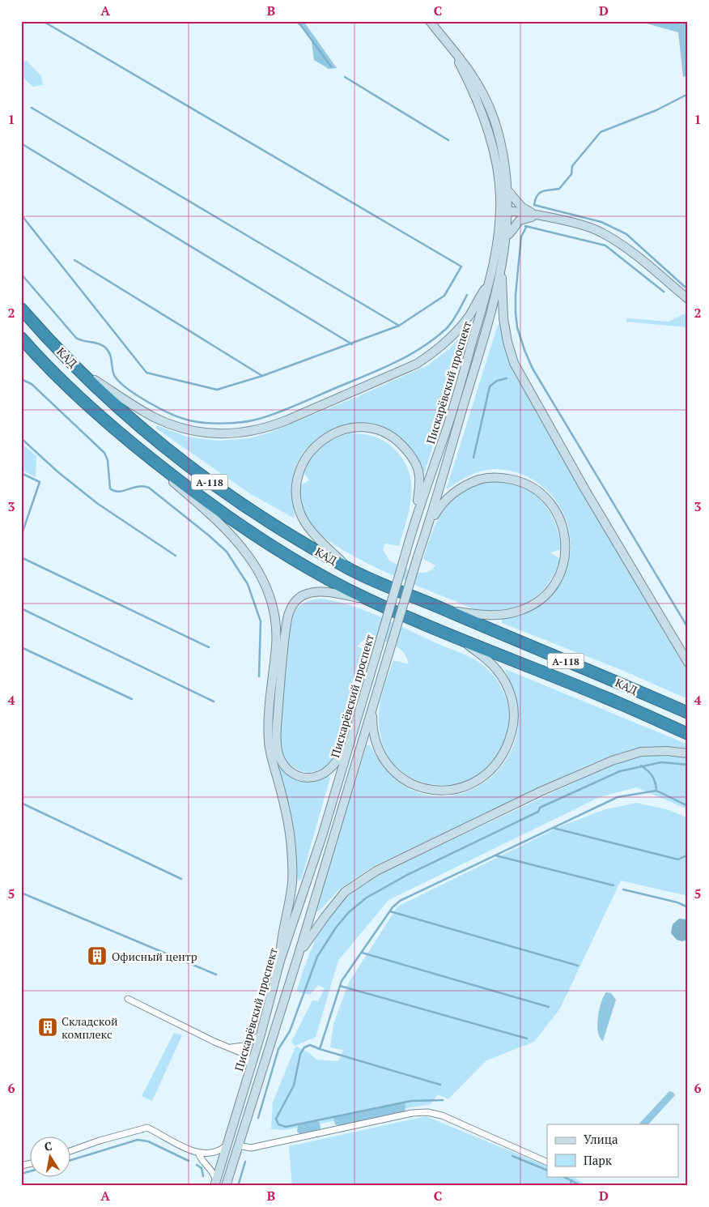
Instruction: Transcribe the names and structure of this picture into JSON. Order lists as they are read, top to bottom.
{
  "streets": {
    "highway": ["КАД", "А-118"],
    "main road": ["Пискарёвский проспект"]
  },
  "places": {
    "building": ["Офисный центр", "Складской комплекс"]
  },
  "legend": ["Улица", "Парк"],
  "north": "top",
  "grid": {
    "columns": [
      "A",
      "B",
      "C",
      "D"
    ],
    "rows": [
      "1",
      "2",
      "3",
      "4",
      "5",
      "6"
    ]
  }
}
